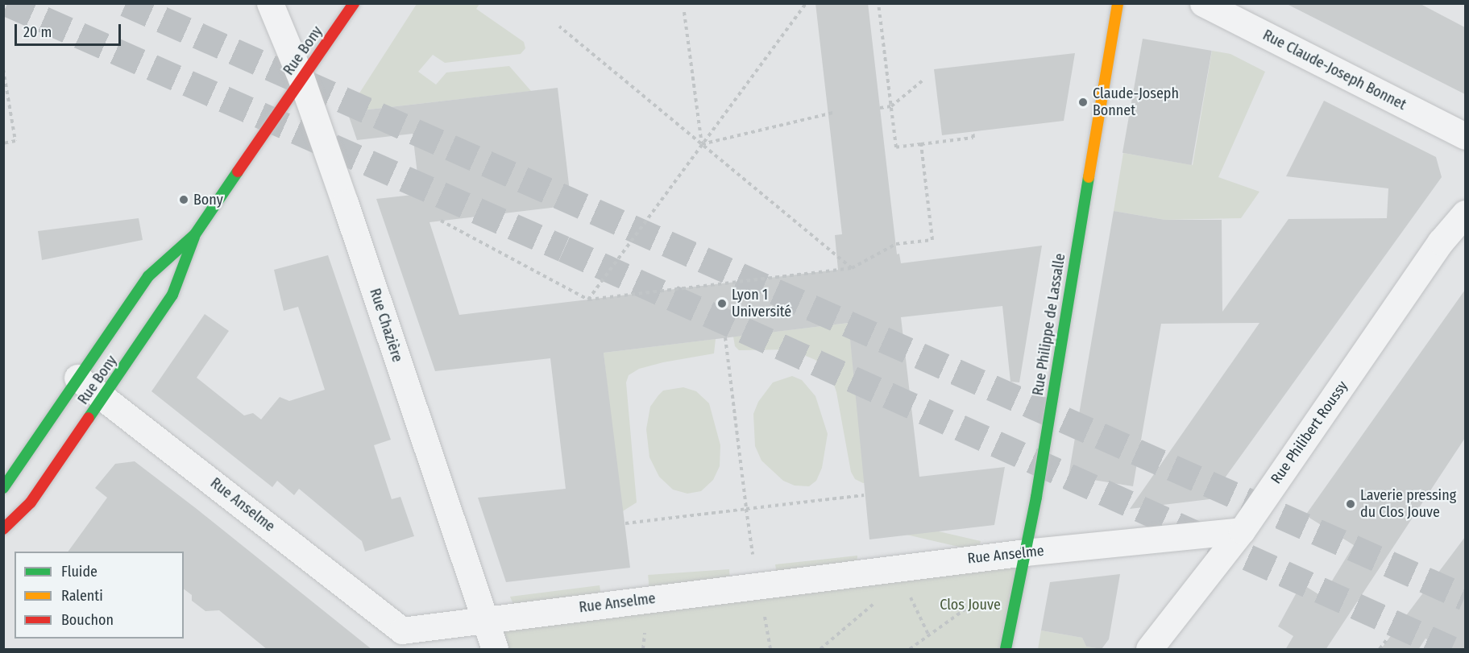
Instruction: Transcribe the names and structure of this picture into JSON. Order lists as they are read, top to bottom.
{
  "streets": {
    "street": [
      "Rue Bony",
      "Rue Claude-Joseph Bonnet",
      "Rue Philippe de Lassalle",
      "Rue Chazière",
      "Rue Philibert Roussy",
      "Rue Anselme"
    ]
  },
  "crossings": [
    ["Rue Bony", "Rue Chazière"],
    ["Rue Bony", "Rue Anselme"],
    ["Rue Philippe de Lassalle", "Rue Anselme"],
    ["Rue Chazière", "Rue Anselme"],
    ["Rue Philibert Roussy", "Rue Anselme"]
  ],
  "parks": ["Clos Jouve"],
  "places": [
    "Claude-Joseph Bonnet",
    "Bony",
    "Lyon 1 Université",
    "Laverie pressing du Clos Jouve"
  ],
  "legend": ["Fluide", "Ralenti", "Bouchon"],
  "scale_bar": "20 m"
}
